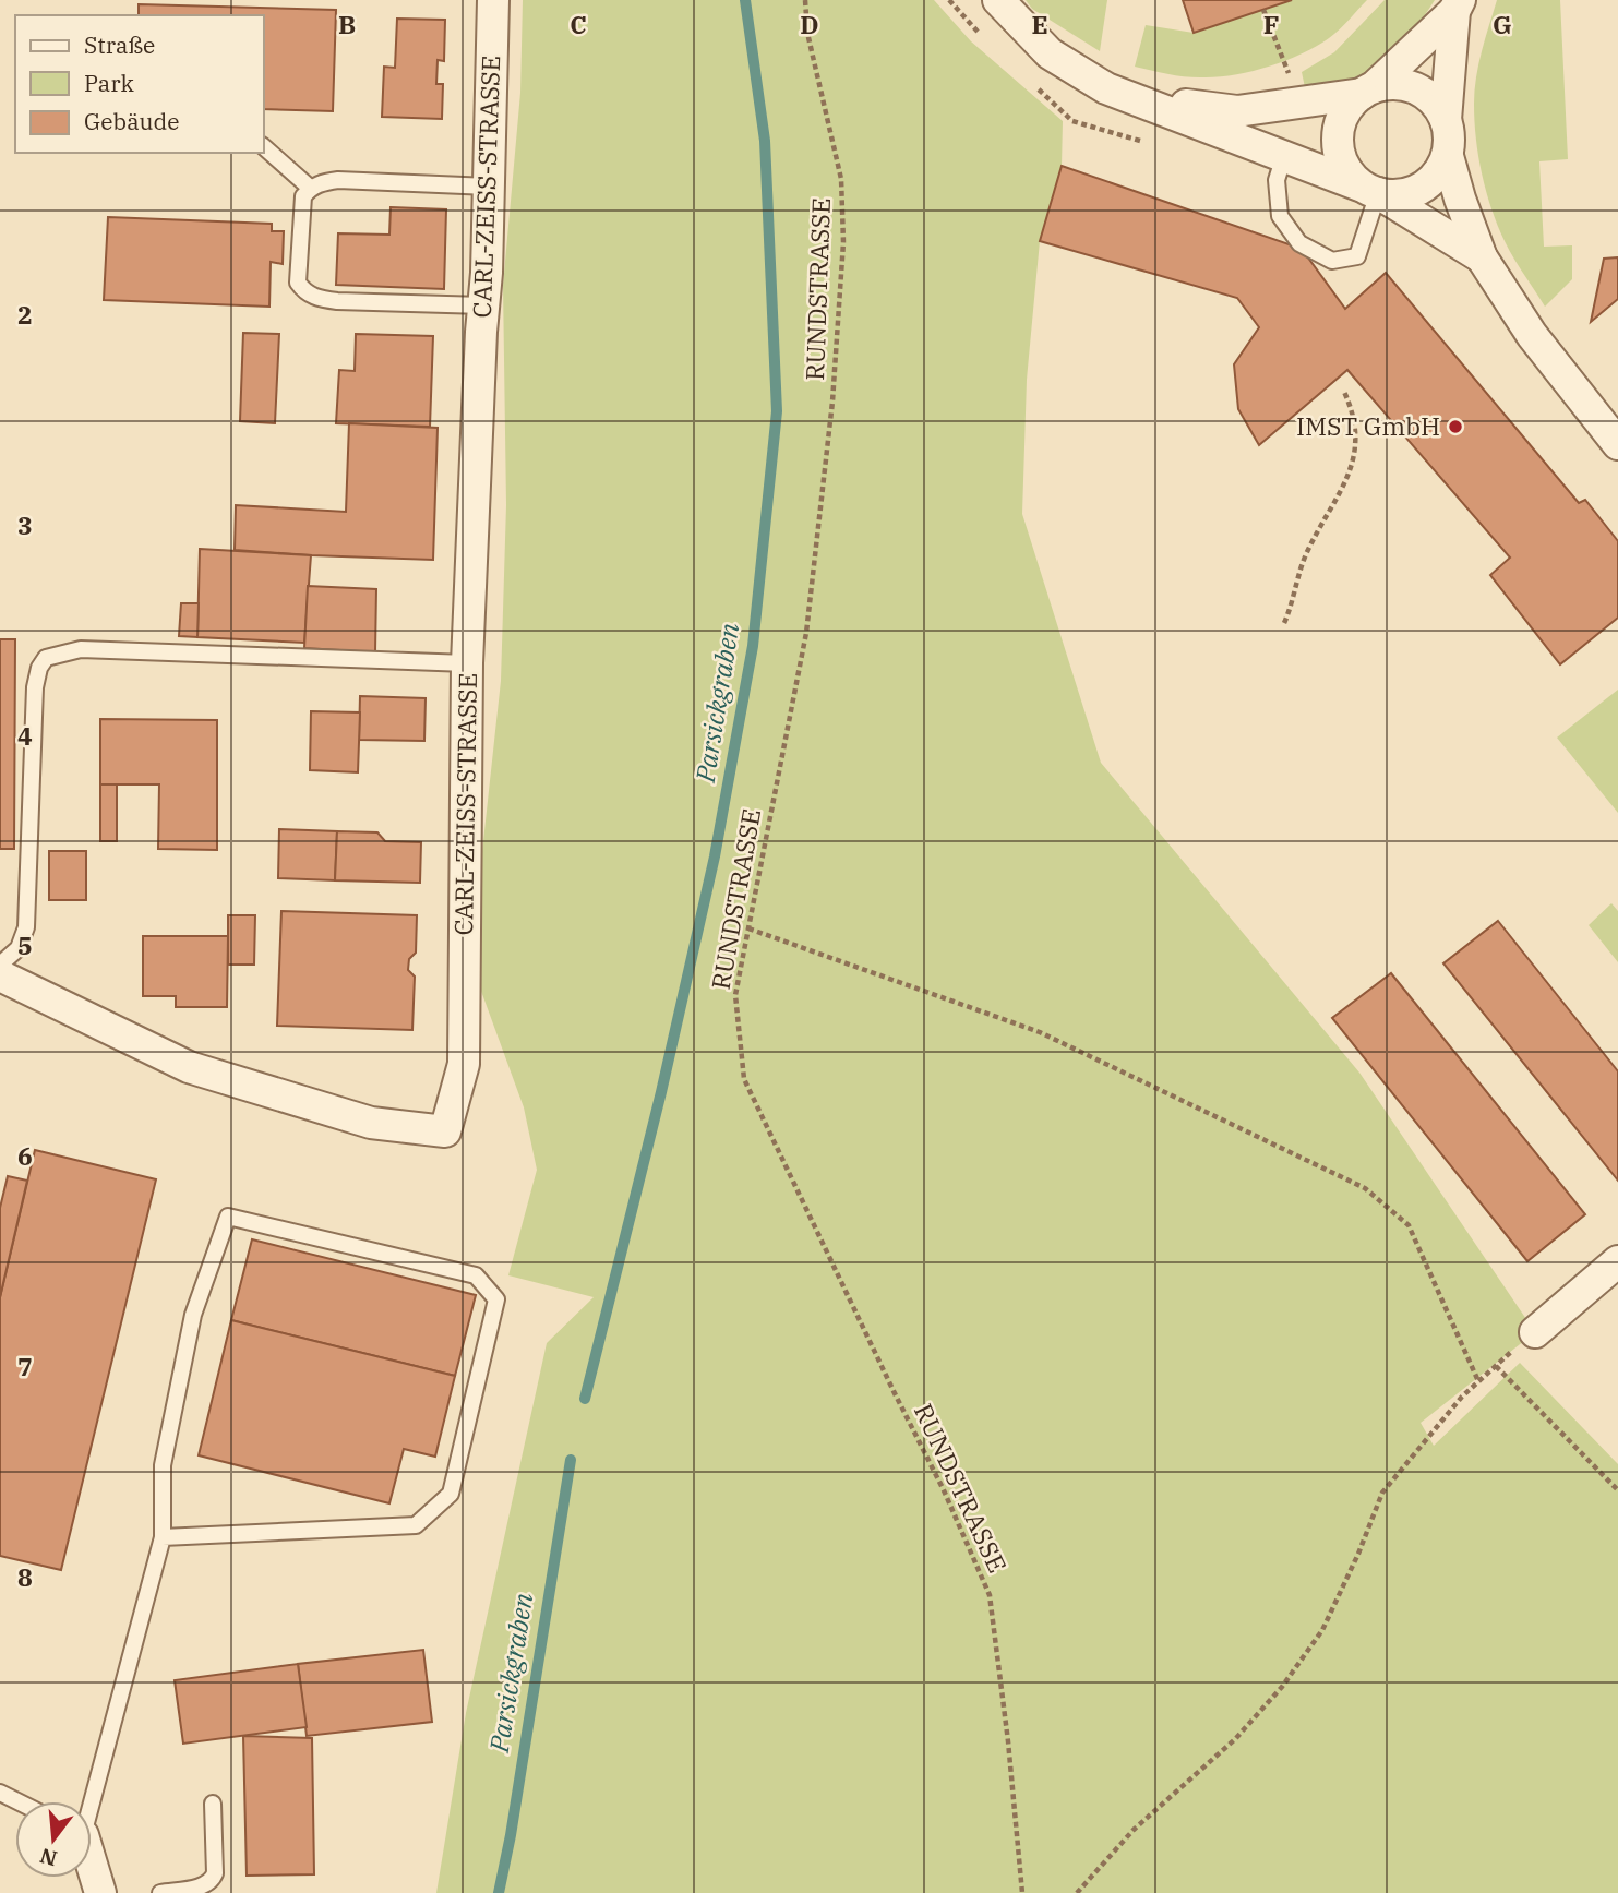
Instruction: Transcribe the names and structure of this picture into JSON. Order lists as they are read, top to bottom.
{
  "streets": {
    "street": ["CARL-ZEISS-STRASSE"],
    "path": ["RUNDSTRASSE"]
  },
  "water": ["Parsickgraben"],
  "places": ["IMST GmbH"],
  "legend": ["Straße", "Park", "Gebäude"],
  "north": "bottom",
  "grid": {
    "columns": [
      "B",
      "C",
      "D",
      "E",
      "F",
      "G"
    ],
    "rows": [
      "2",
      "3",
      "4",
      "5",
      "6",
      "7",
      "8"
    ]
  }
}
